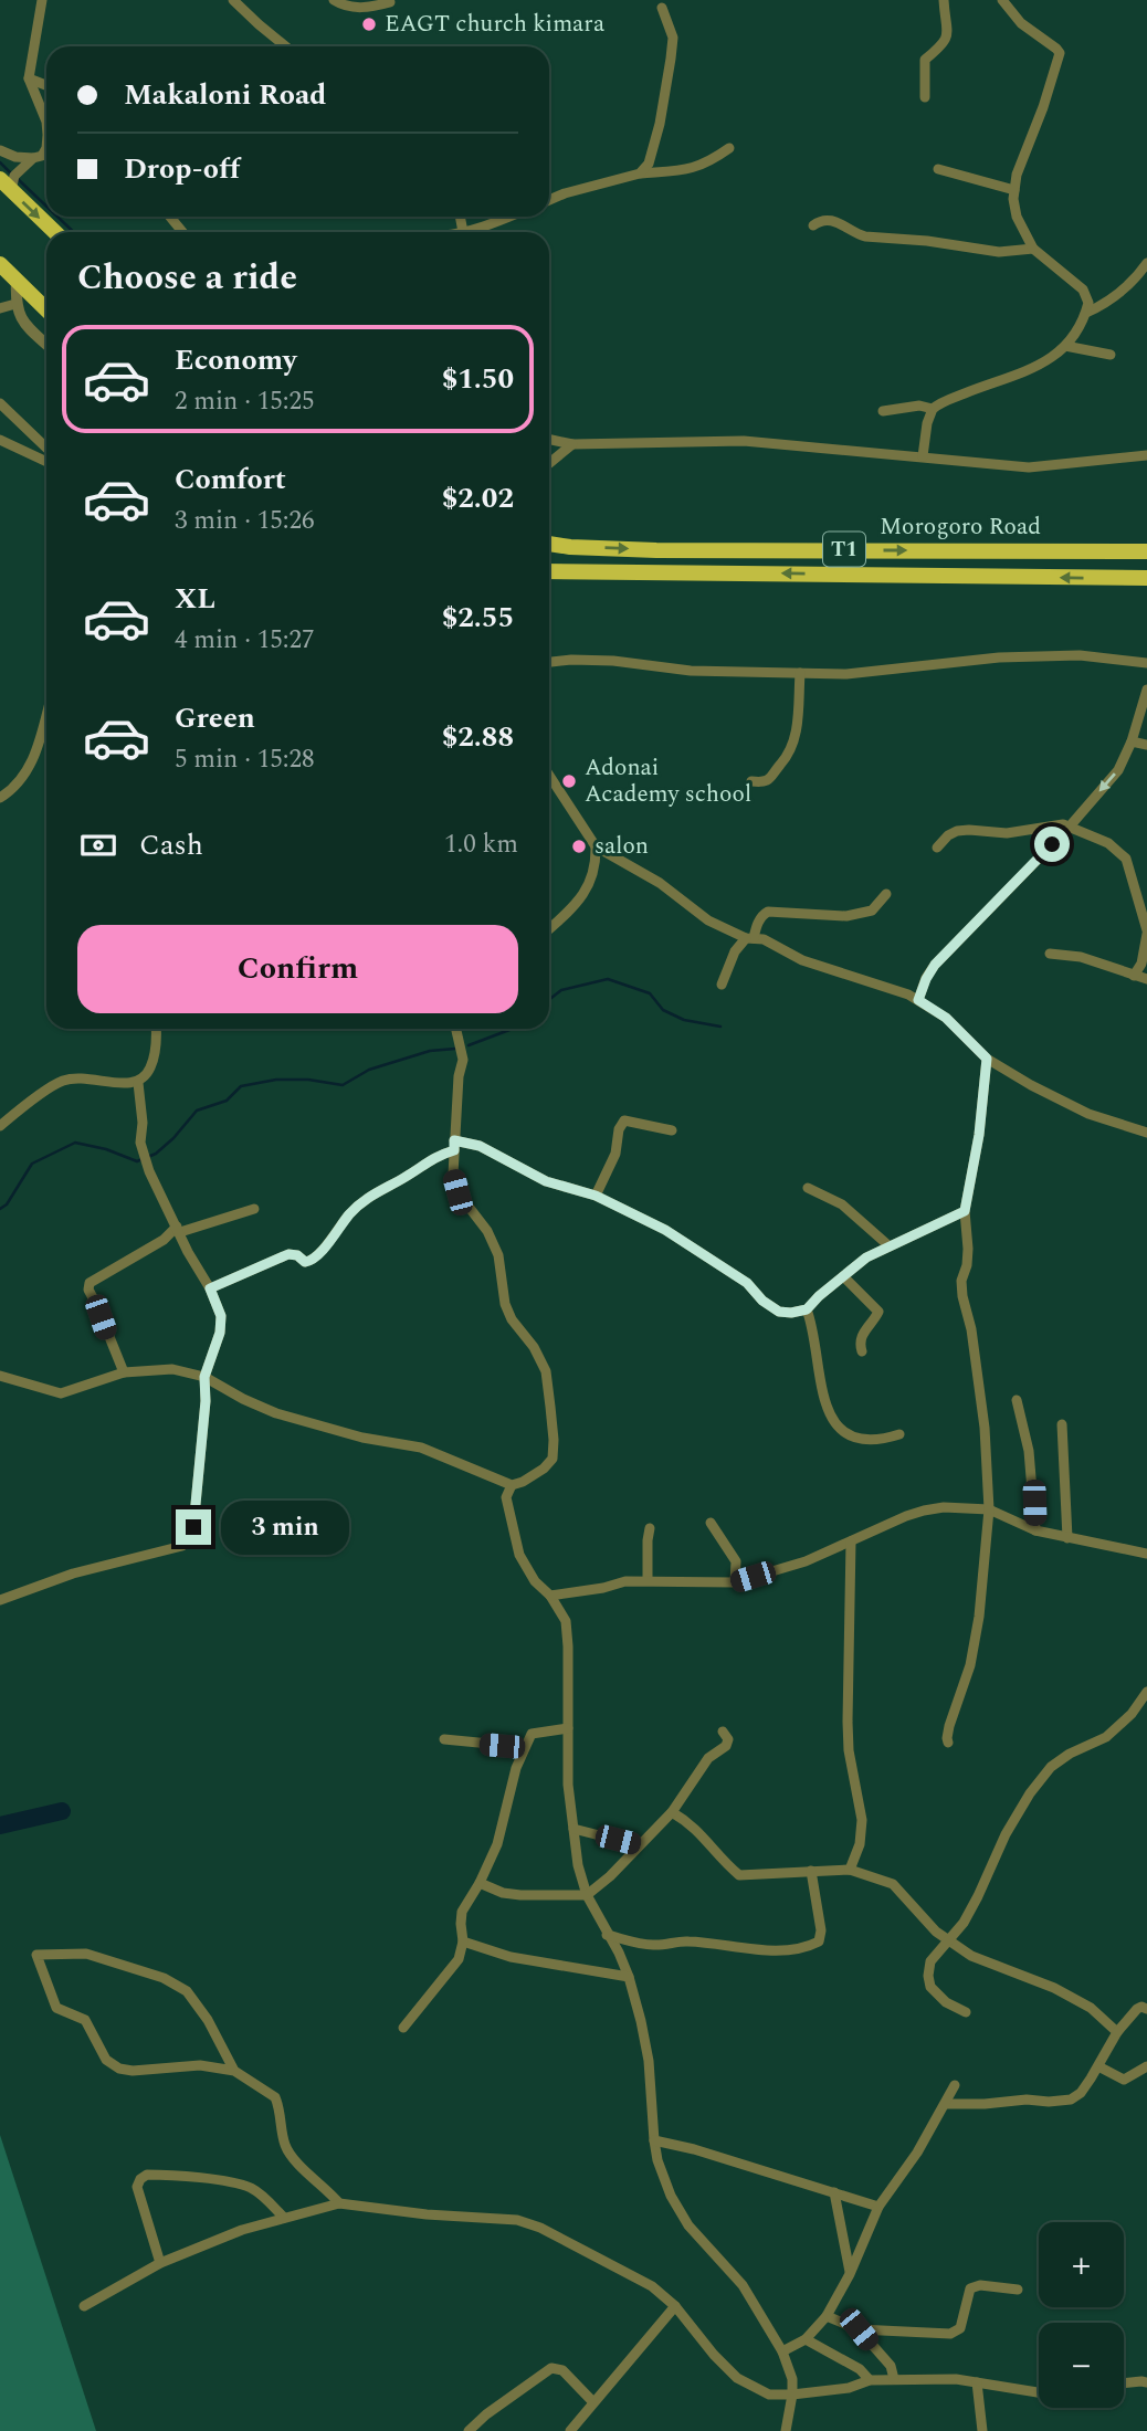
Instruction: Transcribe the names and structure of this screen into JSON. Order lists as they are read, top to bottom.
{
  "streets": {
    "highway": ["Morogoro Road", "T1"]
  },
  "places": ["EAGT church kimara", "Adonai Academy school", "salon"],
  "page": {
    "banner": ["Makaloni Road", "Drop-off"],
    "heading": "Choose a ride",
    "list": [
      {
        "name": "Economy",
        "note": "2 min · 15:25",
        "value": "$1.50"
      },
      {
        "name": "Comfort",
        "note": "3 min · 15:26",
        "value": "$2.02"
      },
      {
        "name": "XL",
        "note": "4 min · 15:27",
        "value": "$2.55"
      },
      {
        "name": "Green",
        "note": "5 min · 15:28",
        "value": "$2.88"
      }
    ],
    "pay": ["Cash", "1.0 km"],
    "buttons": "Confirm",
    "bubble": "3 min",
    "map_buttons": ["+", "−"]
  }
}
